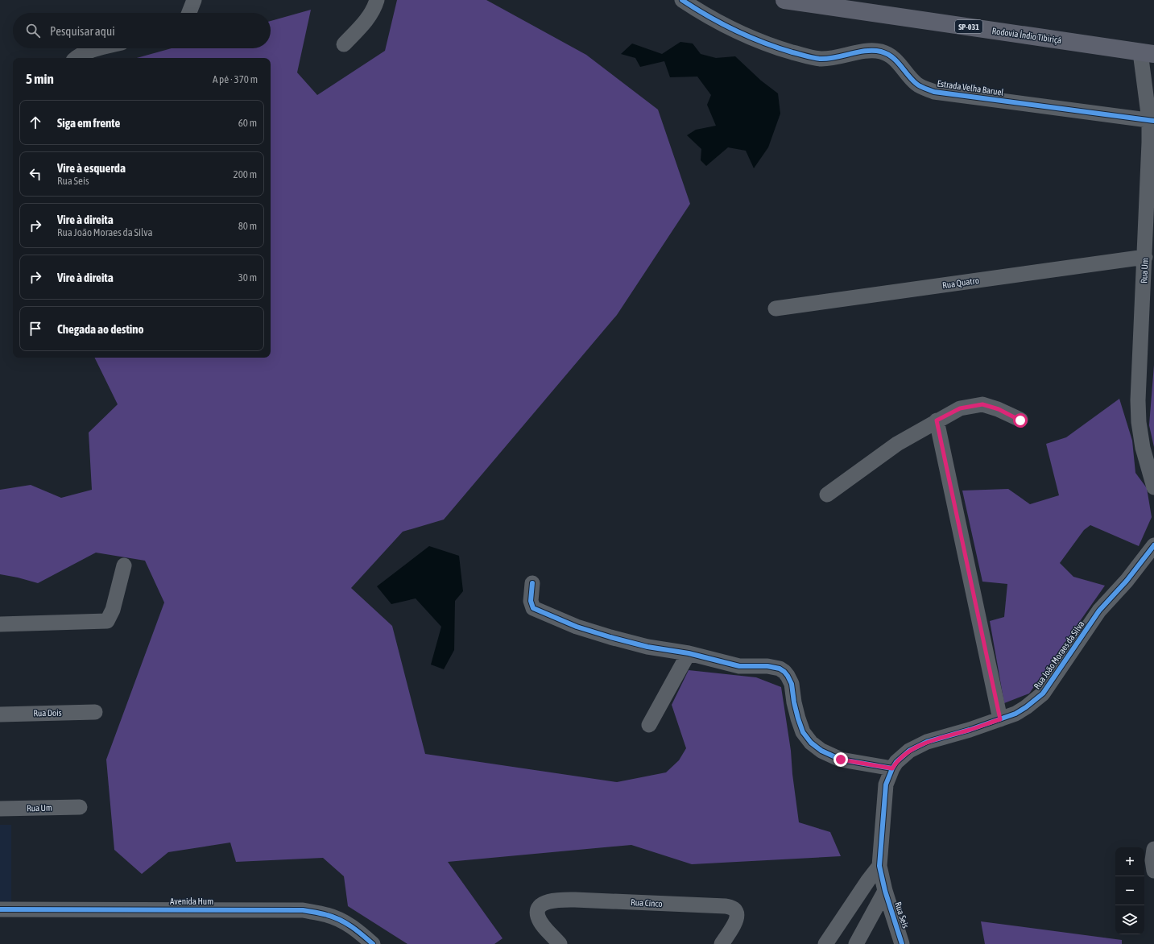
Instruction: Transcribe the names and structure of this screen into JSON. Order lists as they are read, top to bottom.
{
  "streets": {
    "highway": ["SP-031", "Rodovia Índio Tibiriçá"],
    "street": [
      "Estrada Velha Baruel",
      "Rua Um",
      "Rua Quatro",
      "Rua João Moraes da Silva",
      "Rua Dois",
      "Avenida Hum",
      "Rua Cinco",
      "Rua Seis"
    ]
  },
  "crossings": [
    ["Rodovia Índio Tibiriçá", "Rua Um"],
    ["Estrada Velha Baruel", "Rua Um"],
    ["Rua Um", "Rua Quatro"],
    ["Rua João Moraes da Silva", "Rua Seis"]
  ],
  "page": {
    "search": "Pesquisar aqui",
    "heading": ["5 min", "A pé · 370 m"],
    "list": [
      ["Siga em frente", "60 m"],
      ["Vire à esquerda", "Rua Seis", "200 m"],
      ["Vire à direita", "Rua João Moraes da Silva", "80 m"],
      ["Vire à direita", "30 m"],
      "Chegada ao destino"
    ],
    "map_buttons": ["+", "−"]
  }
}
